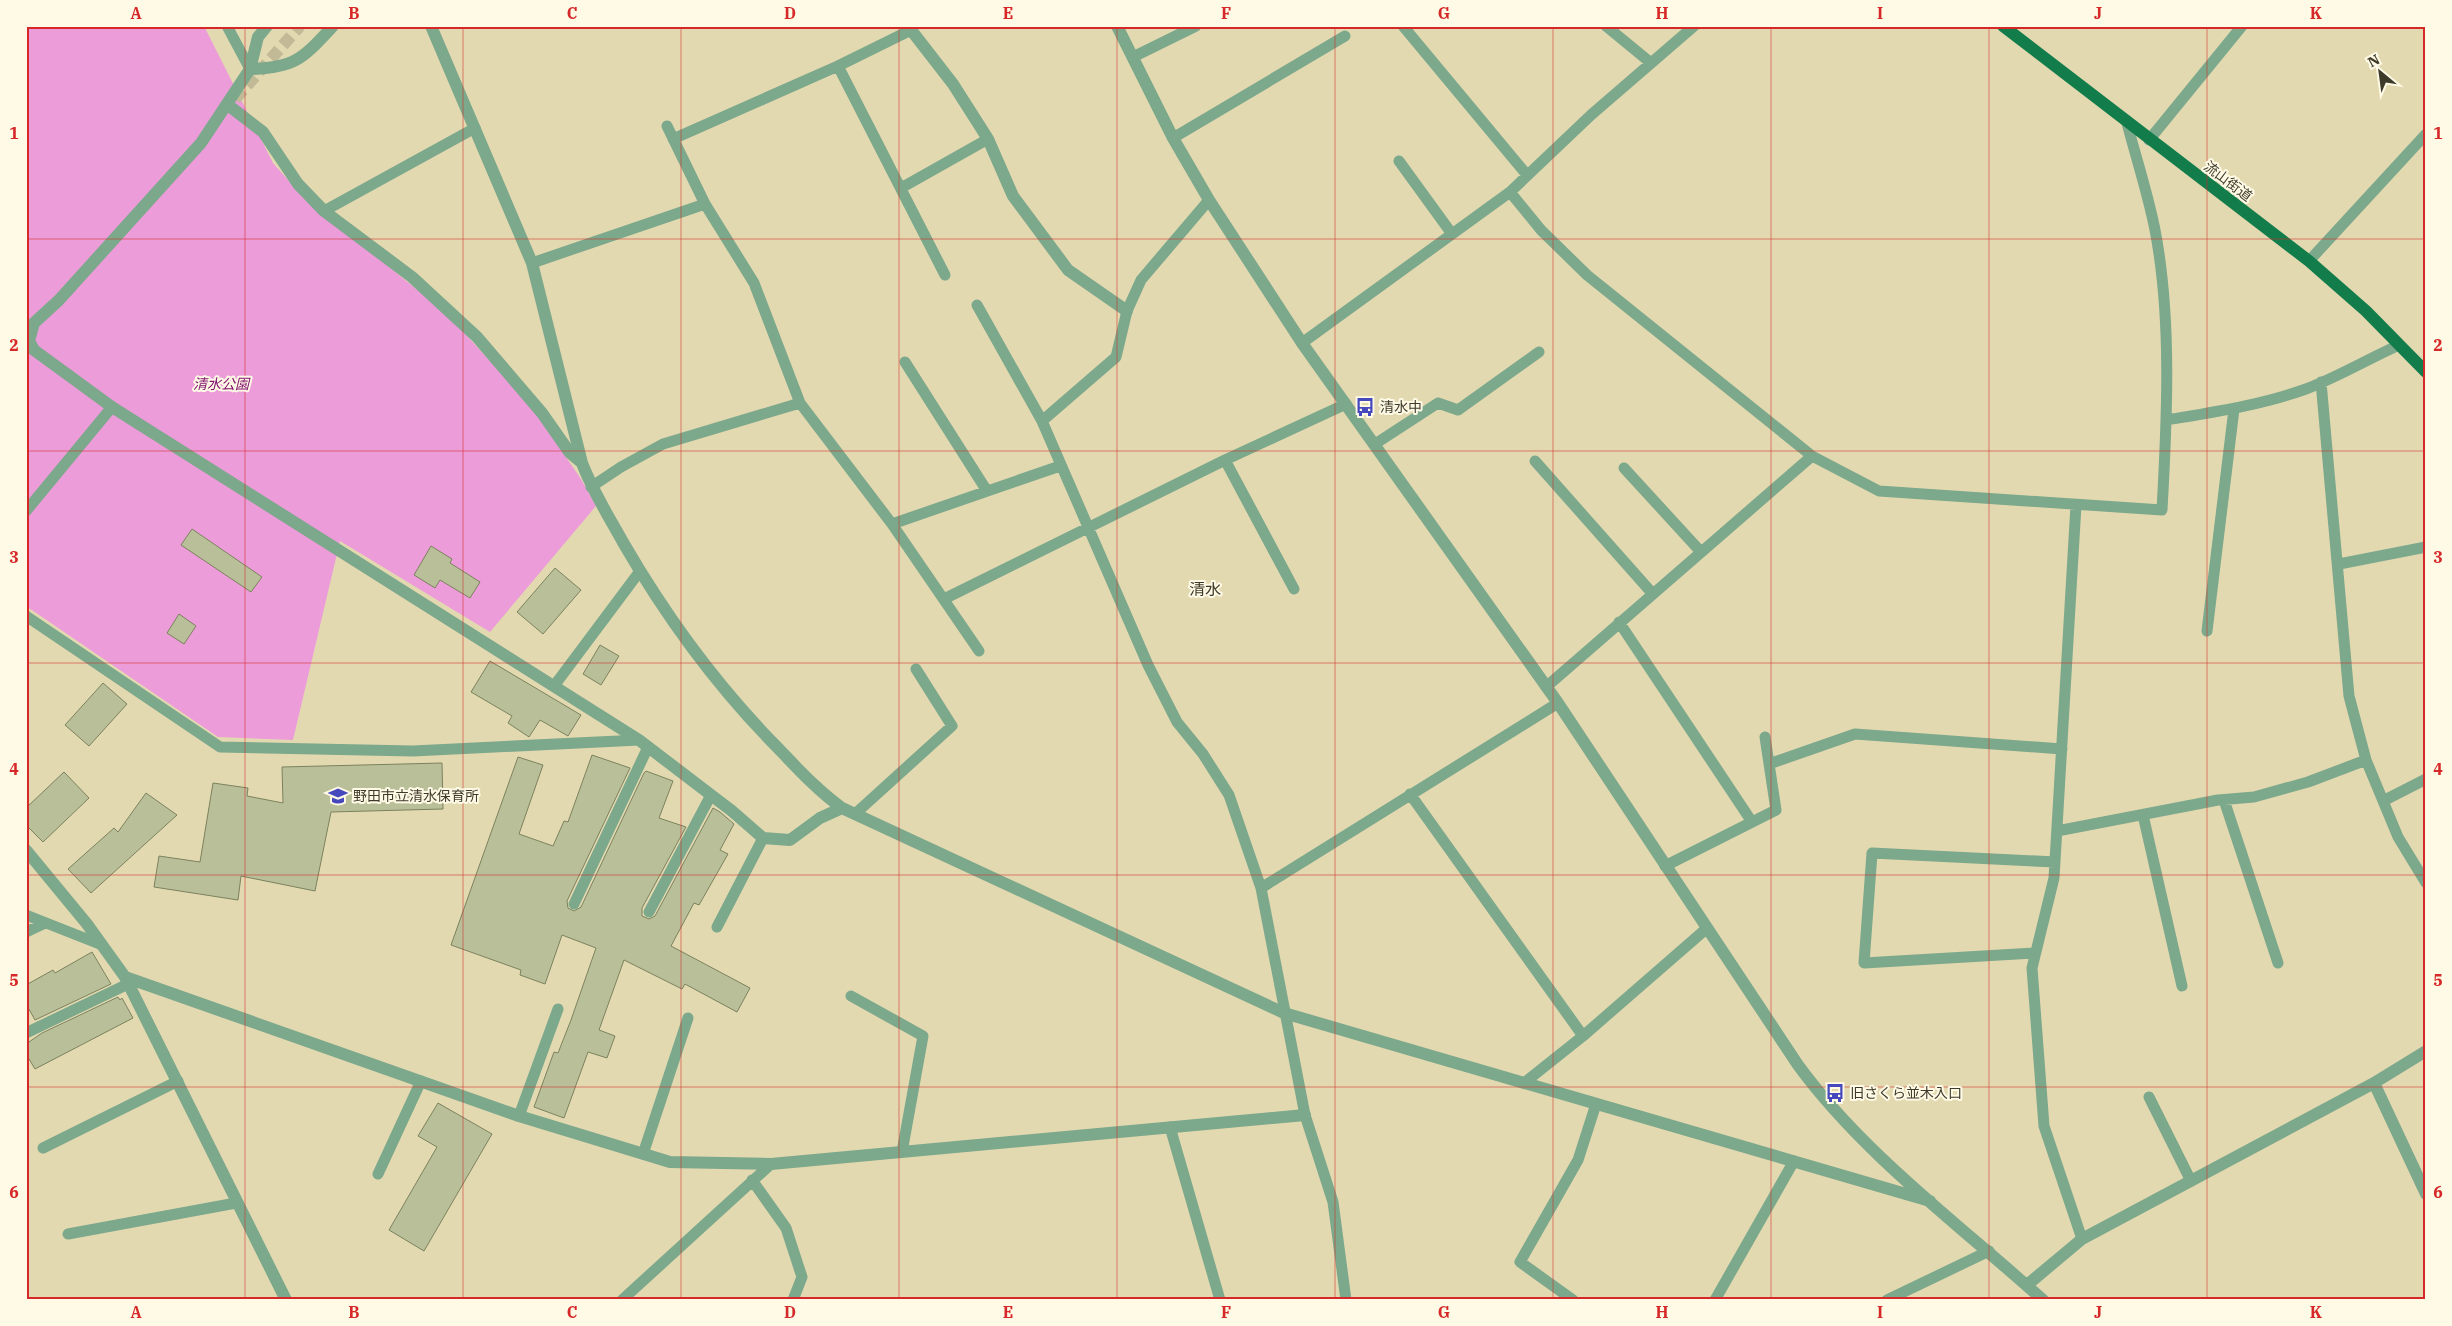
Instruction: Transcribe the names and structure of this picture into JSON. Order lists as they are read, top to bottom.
{
  "streets": {
    "main road": ["流山街道"]
  },
  "districts": ["清水"],
  "parks": ["清水公園"],
  "places": {
    "bus stop": ["清水中", "旧さくら並木入口"],
    "school or university": ["野田市立清水保育所"]
  },
  "north": "top left",
  "grid": {
    "columns": [
      "A",
      "B",
      "C",
      "D",
      "E",
      "F",
      "G",
      "H",
      "I",
      "J",
      "K"
    ],
    "rows": [
      "1",
      "2",
      "3",
      "4",
      "5",
      "6"
    ]
  }
}
